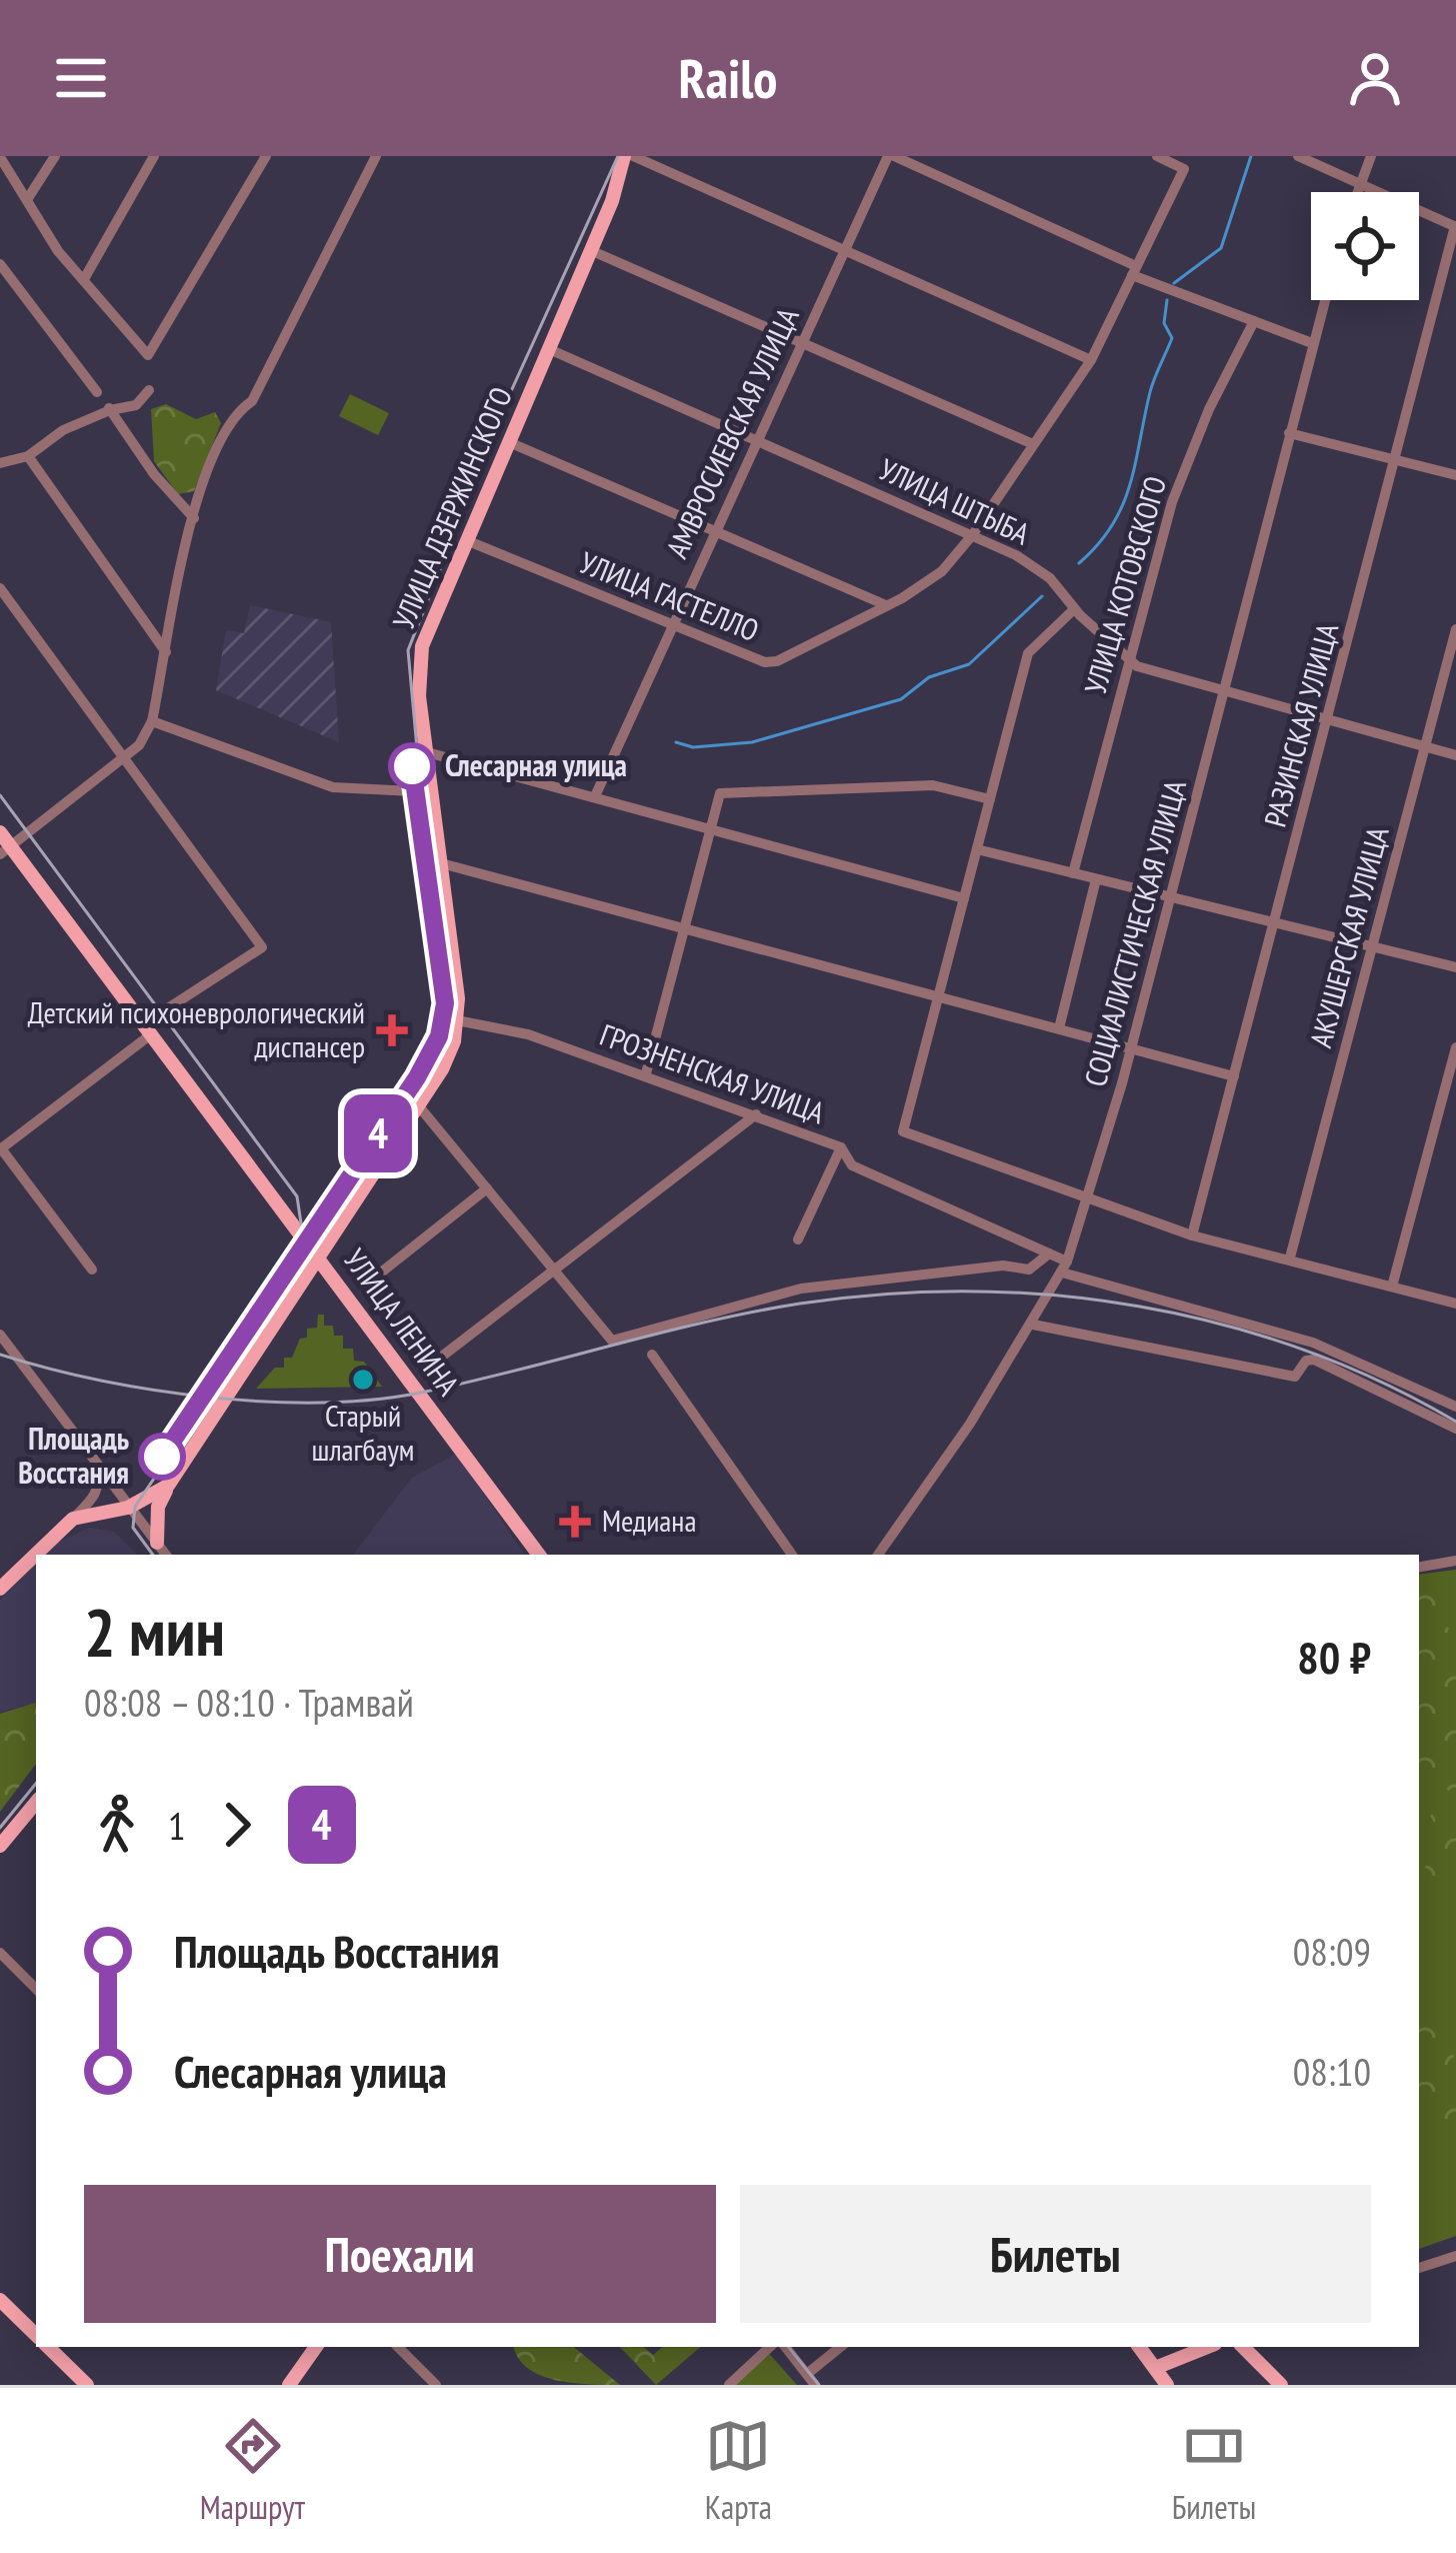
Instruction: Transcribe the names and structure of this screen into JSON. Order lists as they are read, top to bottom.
{
  "streets": {
    "main road": ["УЛИЦА ДЗЕРЖИНСКОГО", "УЛИЦА ЛЕНИНА"],
    "street": [
      "АМВРОСИЕВСКАЯ УЛИЦА",
      "УЛИЦА ШТЫБА",
      "УЛИЦА КОТОВСКОГО",
      "УЛИЦА ГАСТЕЛЛО",
      "РАЗИНСКАЯ УЛИЦА",
      "СОЦИАЛИСТИЧЕСКАЯ УЛИЦА",
      "АКУШЕРСКАЯ УЛИЦА",
      "ГРОЗНЕНСКАЯ УЛИЦА"
    ]
  },
  "crossings": [
    ["АМВРОСИЕВСКАЯ УЛИЦА", "УЛИЦА ШТЫБА"],
    ["АМВРОСИЕВСКАЯ УЛИЦА", "УЛИЦА ГАСТЕЛЛО"],
    ["УЛИЦА ШТЫБА", "УЛИЦА ДЗЕРЖИНСКОГО"],
    ["УЛИЦА ШТЫБА", "УЛИЦА КОТОВСКОГО"],
    ["УЛИЦА ШТЫБА", "УЛИЦА ГАСТЕЛЛО"],
    ["УЛИЦА ШТЫБА", "РАЗИНСКАЯ УЛИЦА"],
    ["УЛИЦА ШТЫБА", "СОЦИАЛИСТИЧЕСКАЯ УЛИЦА"],
    ["УЛИЦА ШТЫБА", "АКУШЕРСКАЯ УЛИЦА"],
    ["УЛИЦА ДЗЕРЖИНСКОГО", "УЛИЦА ГАСТЕЛЛО"],
    ["УЛИЦА ДЗЕРЖИНСКОГО", "ГРОЗНЕНСКАЯ УЛИЦА"],
    ["УЛИЦА ДЗЕРЖИНСКОГО", "УЛИЦА ЛЕНИНА"],
    ["СОЦИАЛИСТИЧЕСКАЯ УЛИЦА", "ГРОЗНЕНСКАЯ УЛИЦА"]
  ],
  "places": {
    "other": ["Слесарная улица", "Старый шлагбаум", "Площадь Восстания"],
    "health": ["Детский психоневрологический диспансер", "Медиана"]
  },
  "lines": ["tram line 4"],
  "page": {
    "header": "Railo",
    "on_map": "4",
    "heading": ["2 мин", "08:08 – 08:10 · Трамвай", "80 ₽"],
    "legs": ["1", "4"],
    "list": [
      {
        "name": "Площадь Восстания",
        "value": "08:09"
      },
      {
        "name": "Слесарная улица",
        "value": "08:10"
      }
    ],
    "buttons": ["Поехали", "Билеты"],
    "tabs": ["Маршрут", "Карта", "Билеты"]
  }
}
